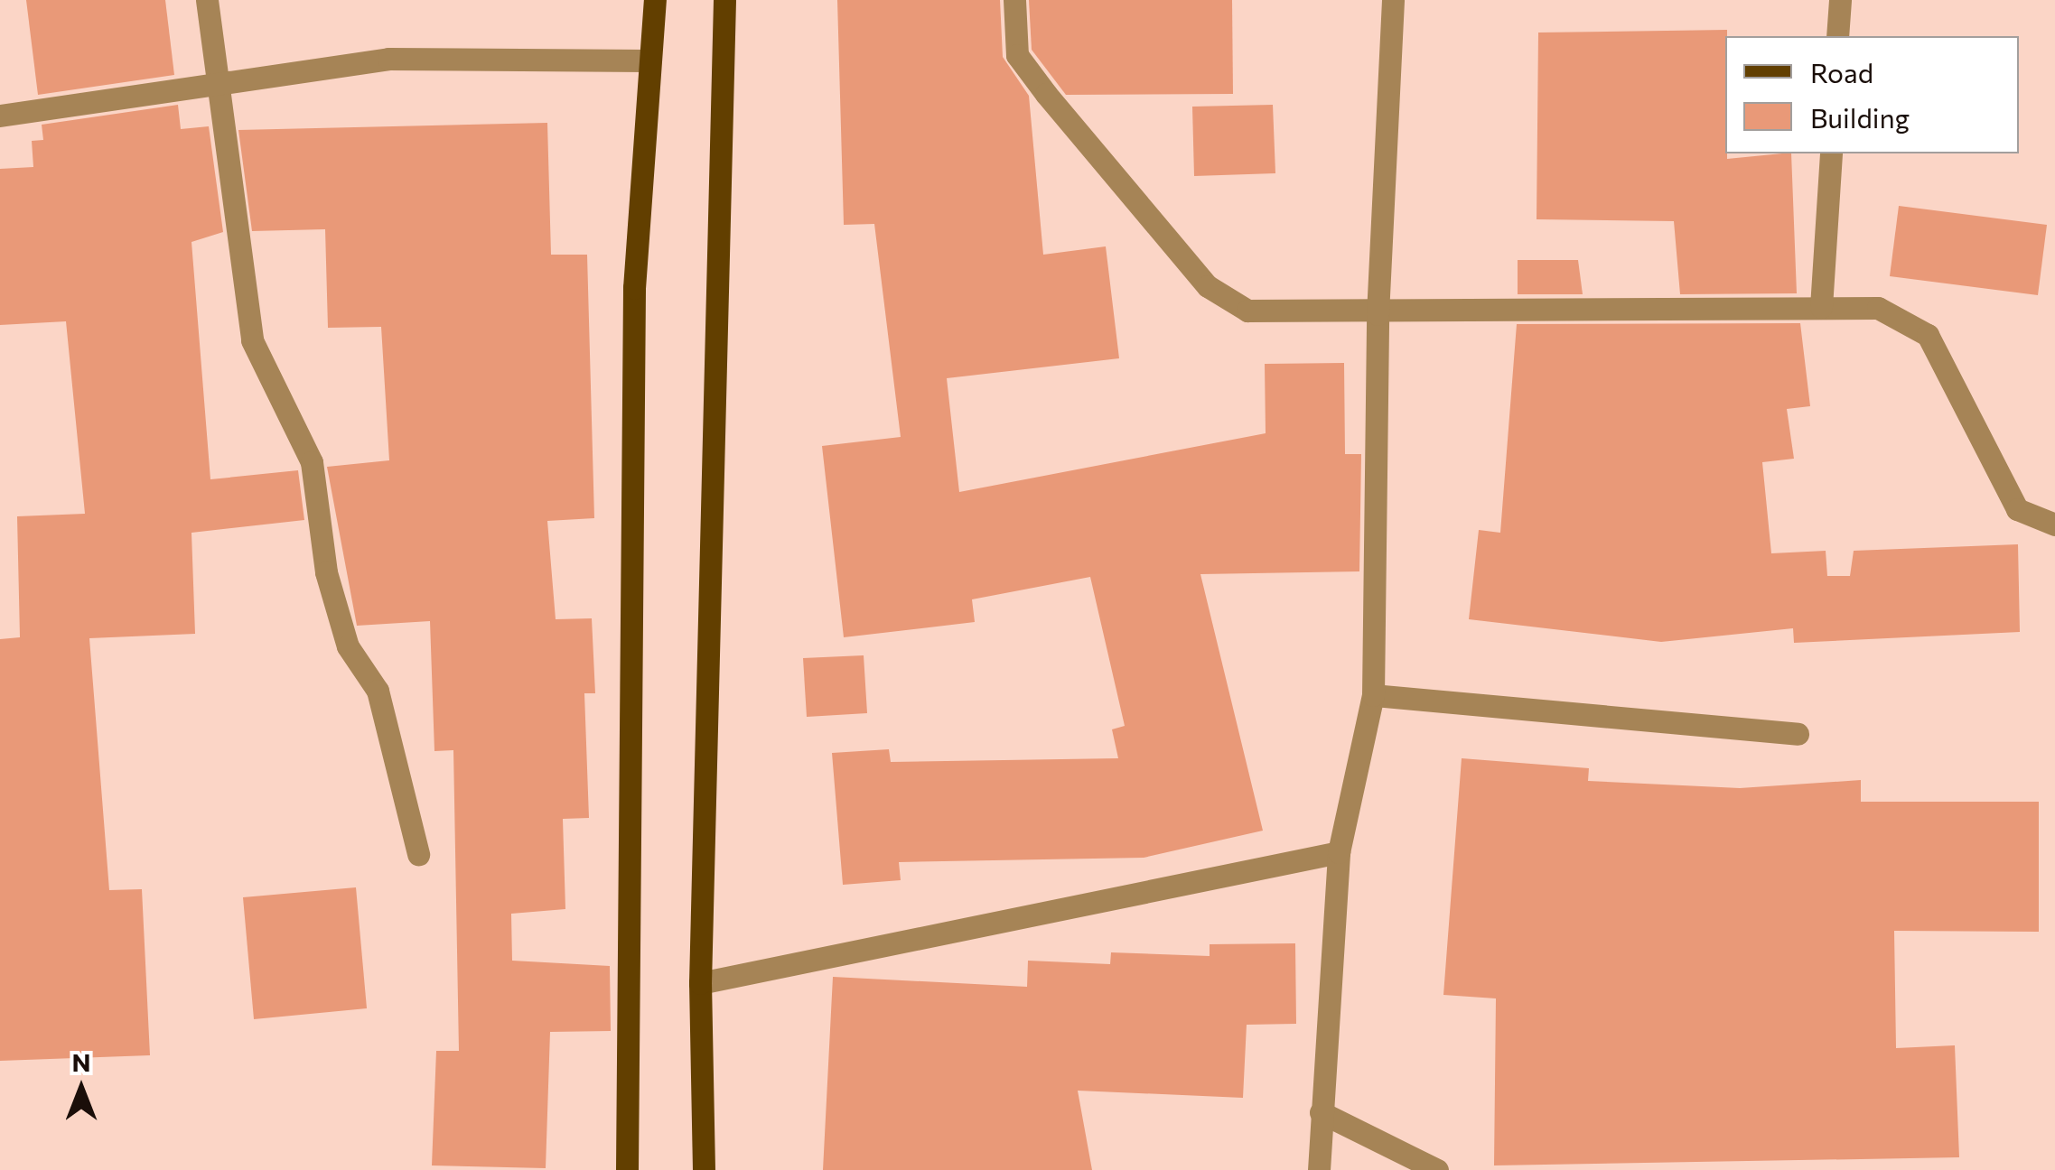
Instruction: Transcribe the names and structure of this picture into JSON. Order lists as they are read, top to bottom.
{
  "legend": ["Road", "Building"],
  "north": "top"
}
